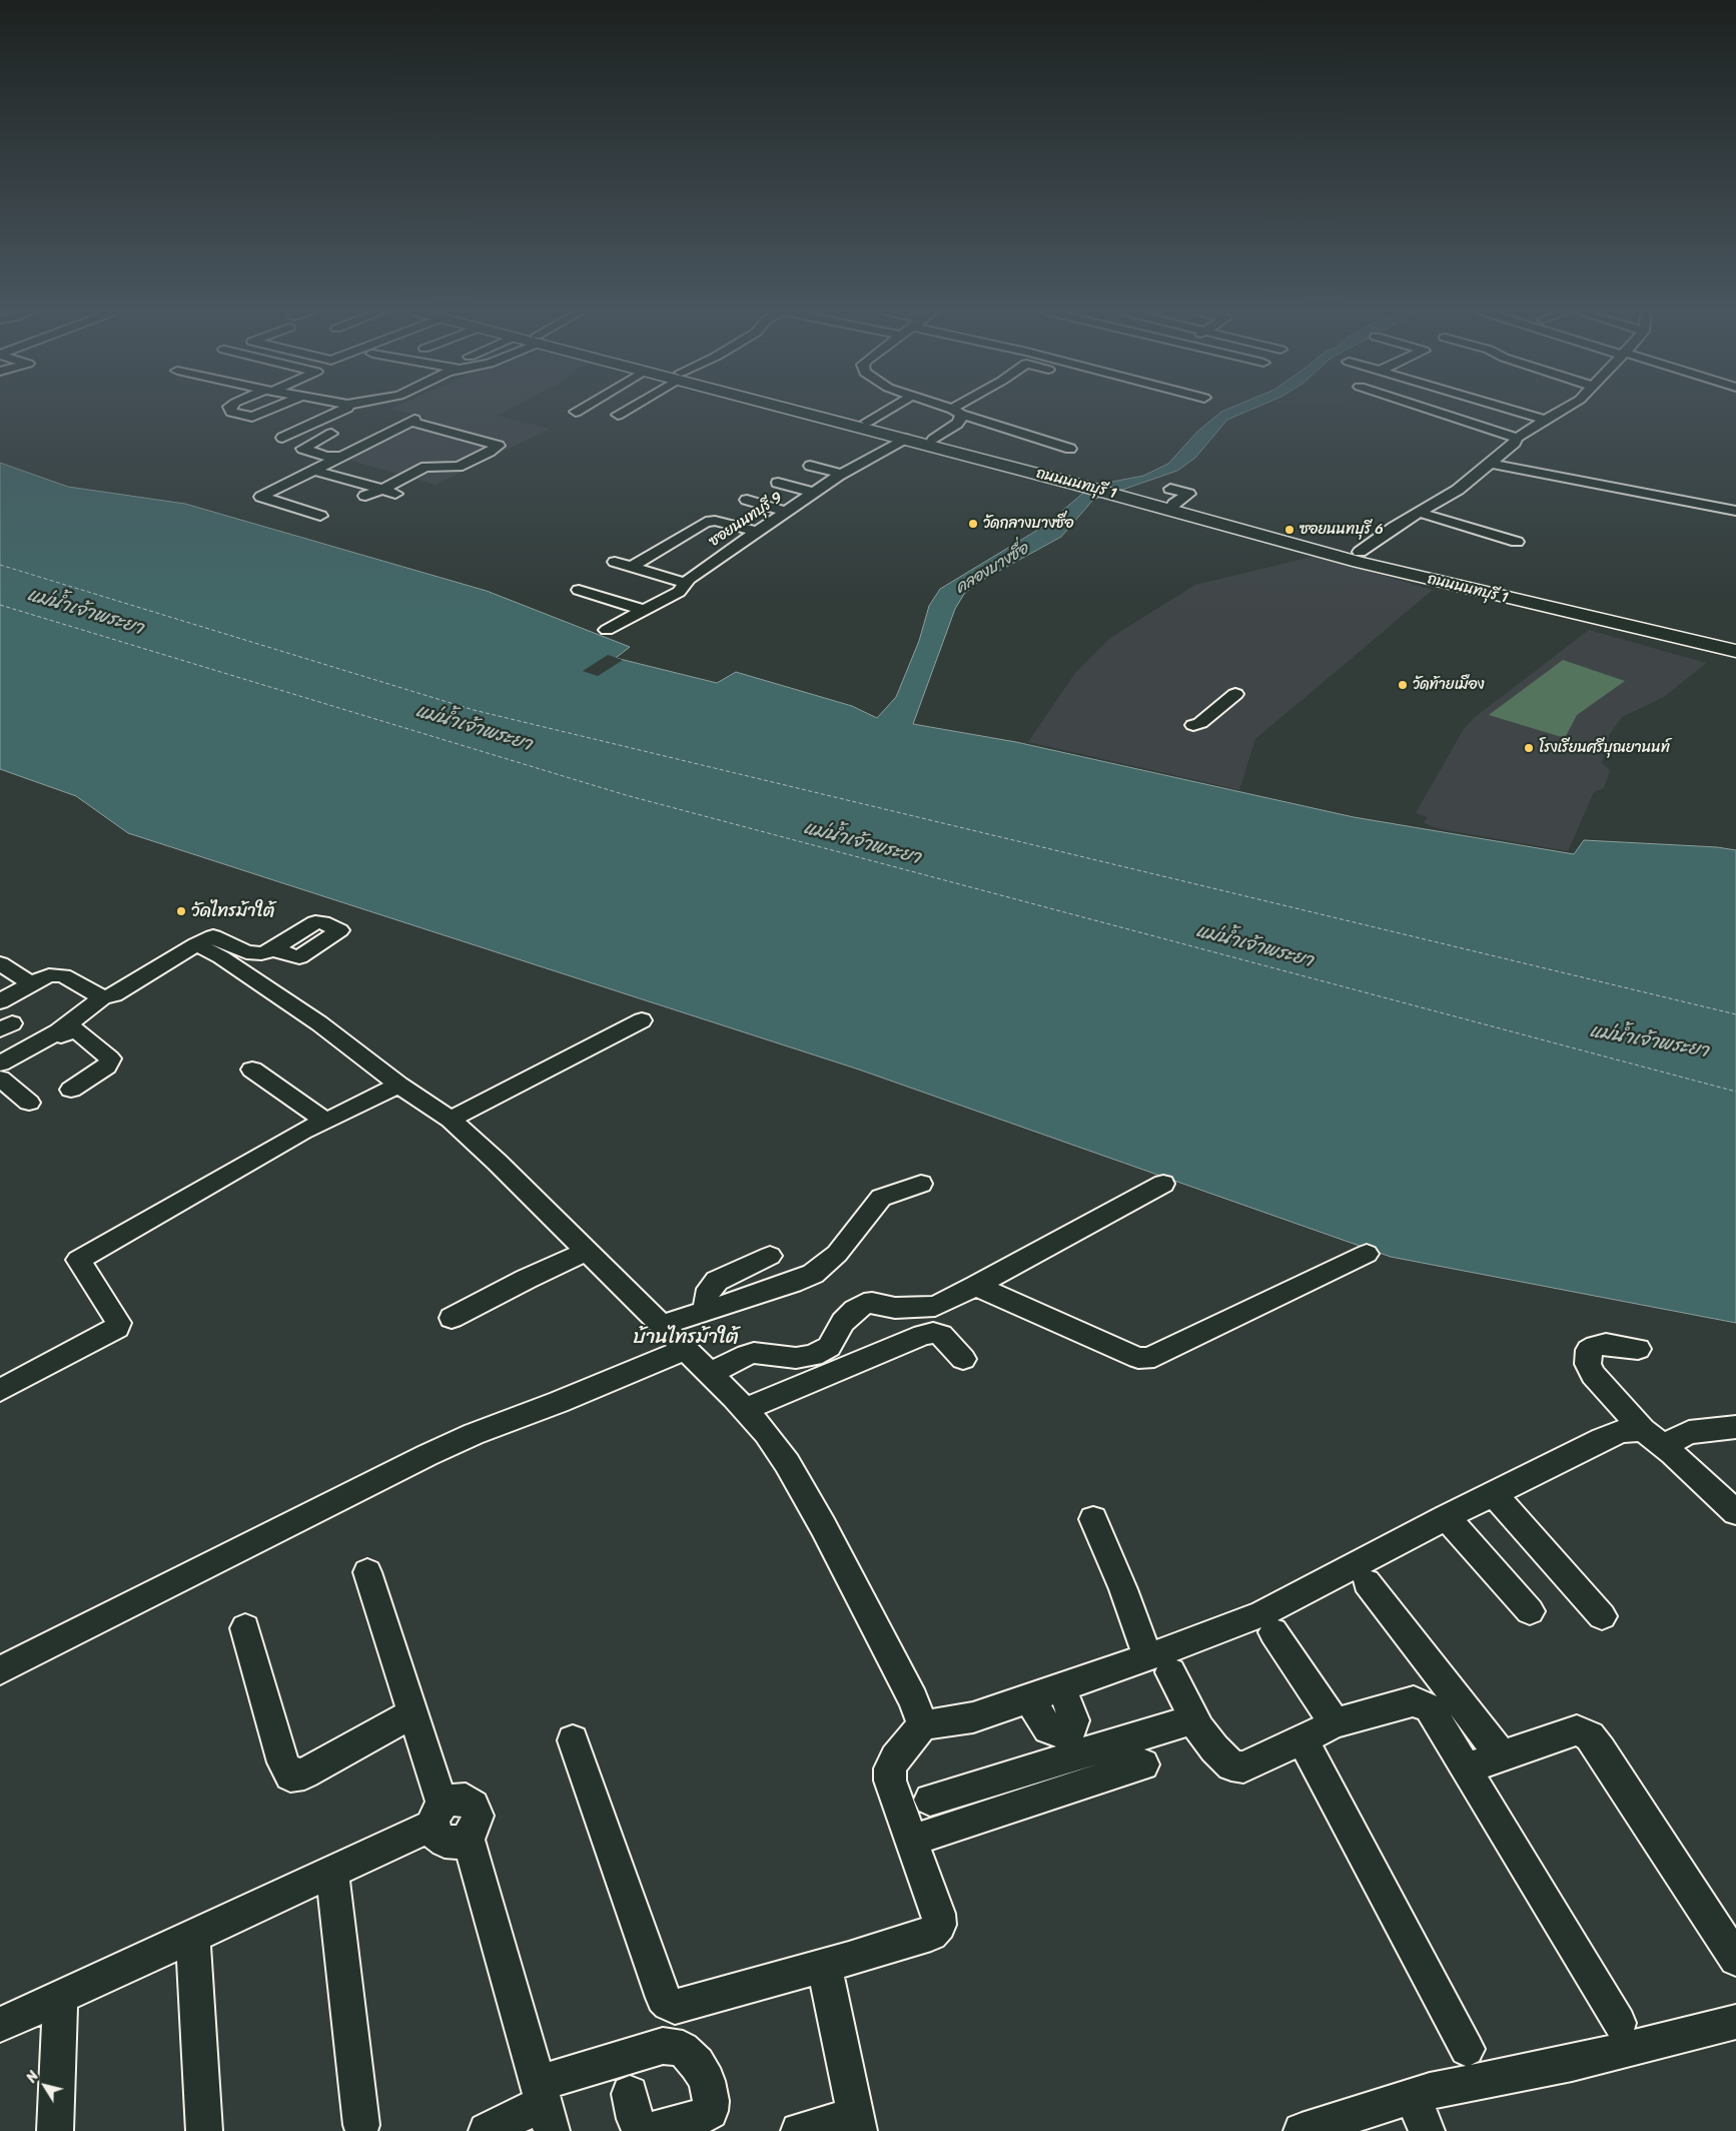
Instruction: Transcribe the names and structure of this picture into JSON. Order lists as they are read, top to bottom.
{
  "streets": {
    "main road": ["ถนนนนทบุรี 1"],
    "street": ["ซอยนนทบุรี 9"]
  },
  "crossings": [
    ["ถนนนนทบุรี 1", "ซอยนนทบุรี 9"]
  ],
  "districts": ["บ้านไทรม้าใต้"],
  "water": ["คลองบางซื่อ", "แม่น้ำเจ้าพระยา"],
  "places": [
    "วัดกลางบางซื่อ",
    "ซอยนนทบุรี 6",
    "วัดท้ายเมือง",
    "โรงเรียนศรีบุณยานนท์",
    "วัดไทรม้าใต้"
  ],
  "north": "top left"
}
